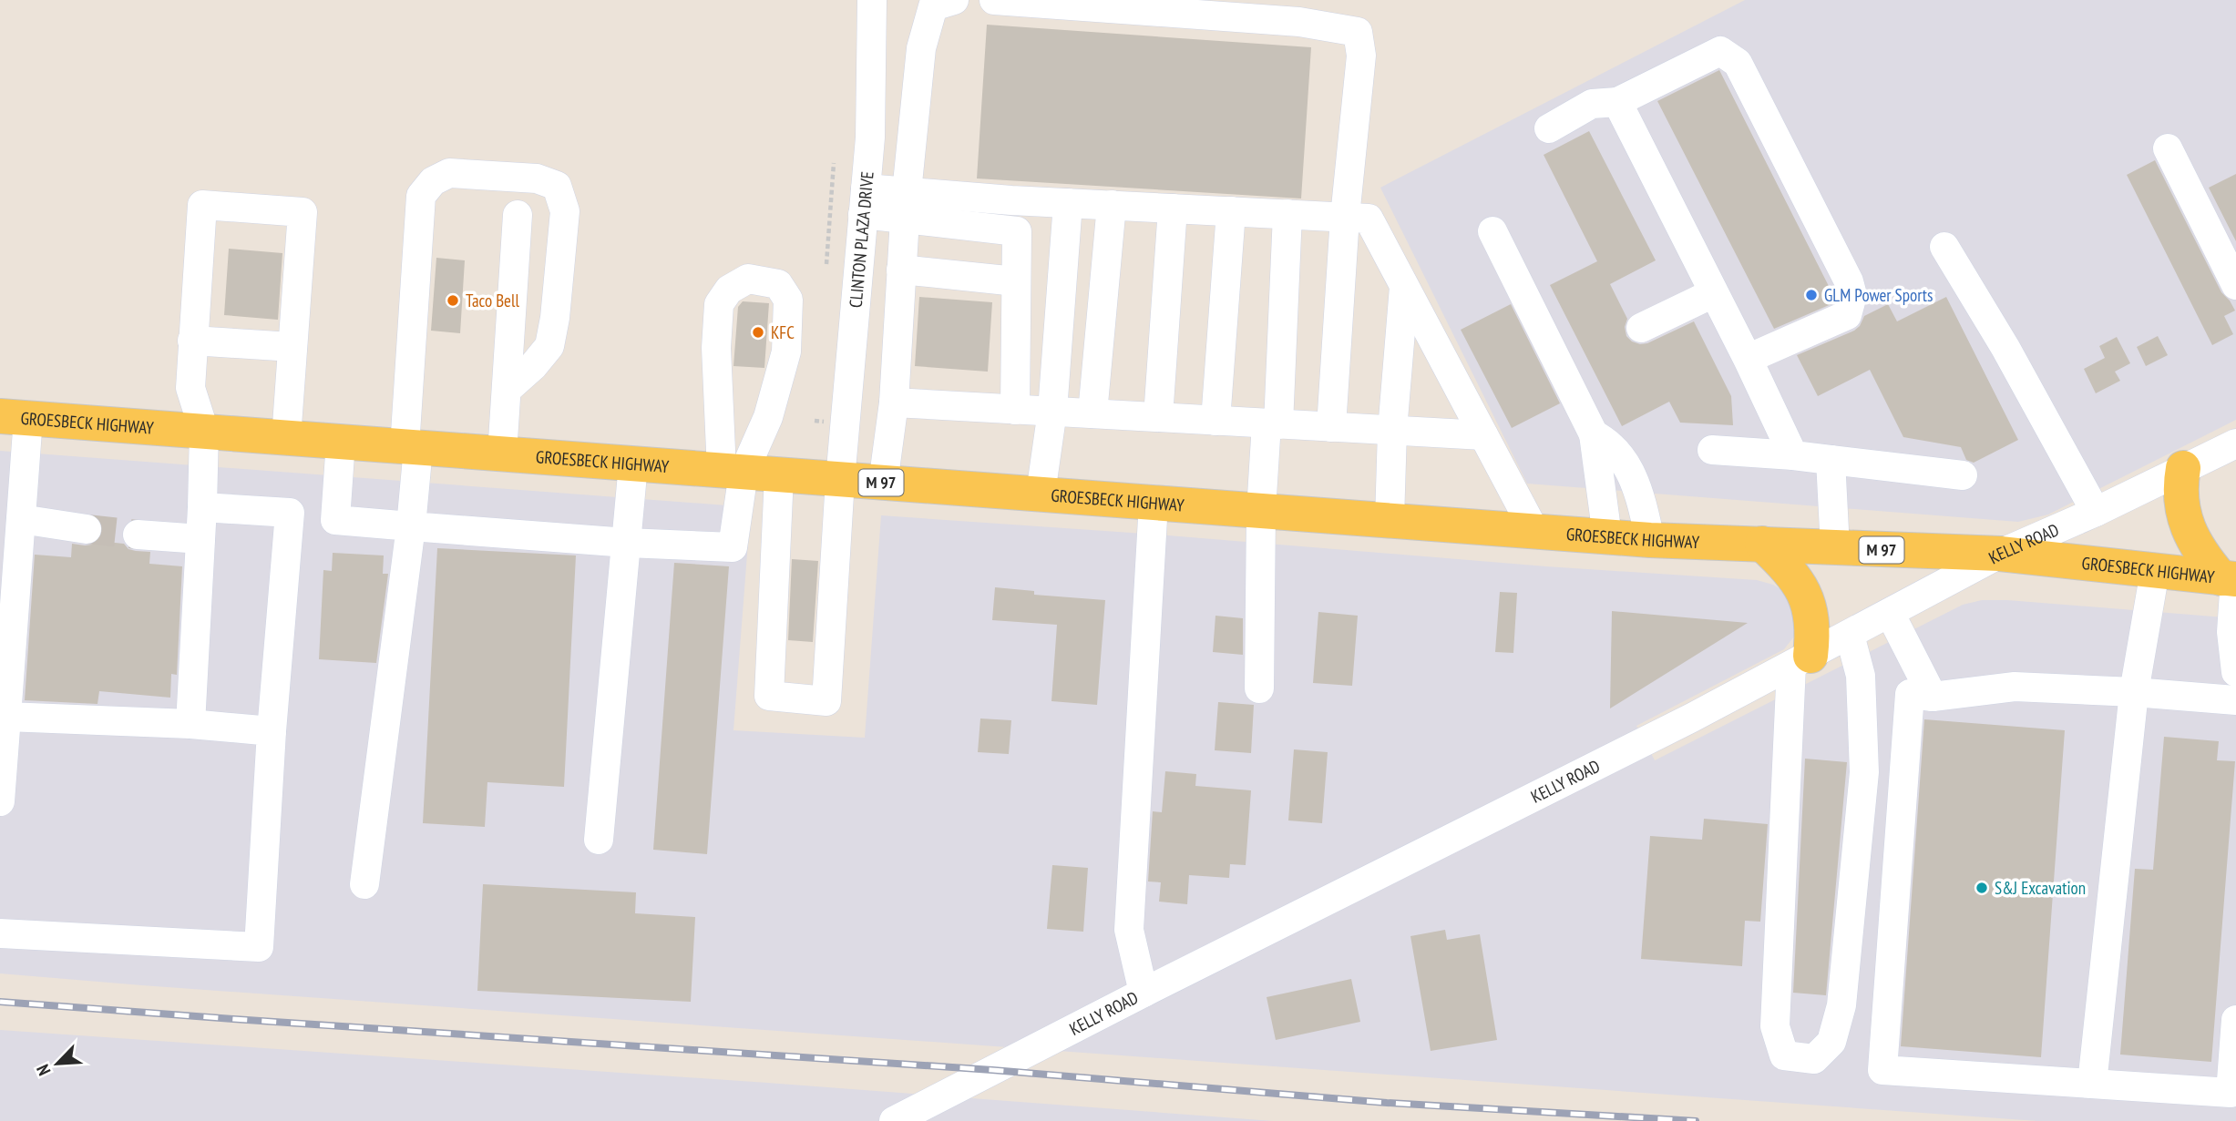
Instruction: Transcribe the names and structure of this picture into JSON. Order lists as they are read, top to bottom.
{
  "streets": {
    "main road": ["GROESBECK HIGHWAY", "M 97"],
    "street": ["CLINTON PLAZA DRIVE", "KELLY ROAD"]
  },
  "crossings": [
    ["CLINTON PLAZA DRIVE", "GROESBECK HIGHWAY"],
    ["GROESBECK HIGHWAY", "KELLY ROAD"]
  ],
  "places": [
    "GLM Power Sports",
    "Taco Bell",
    "KFC",
    "S&J Excavation"
  ],
  "north": "bottom left"
}
